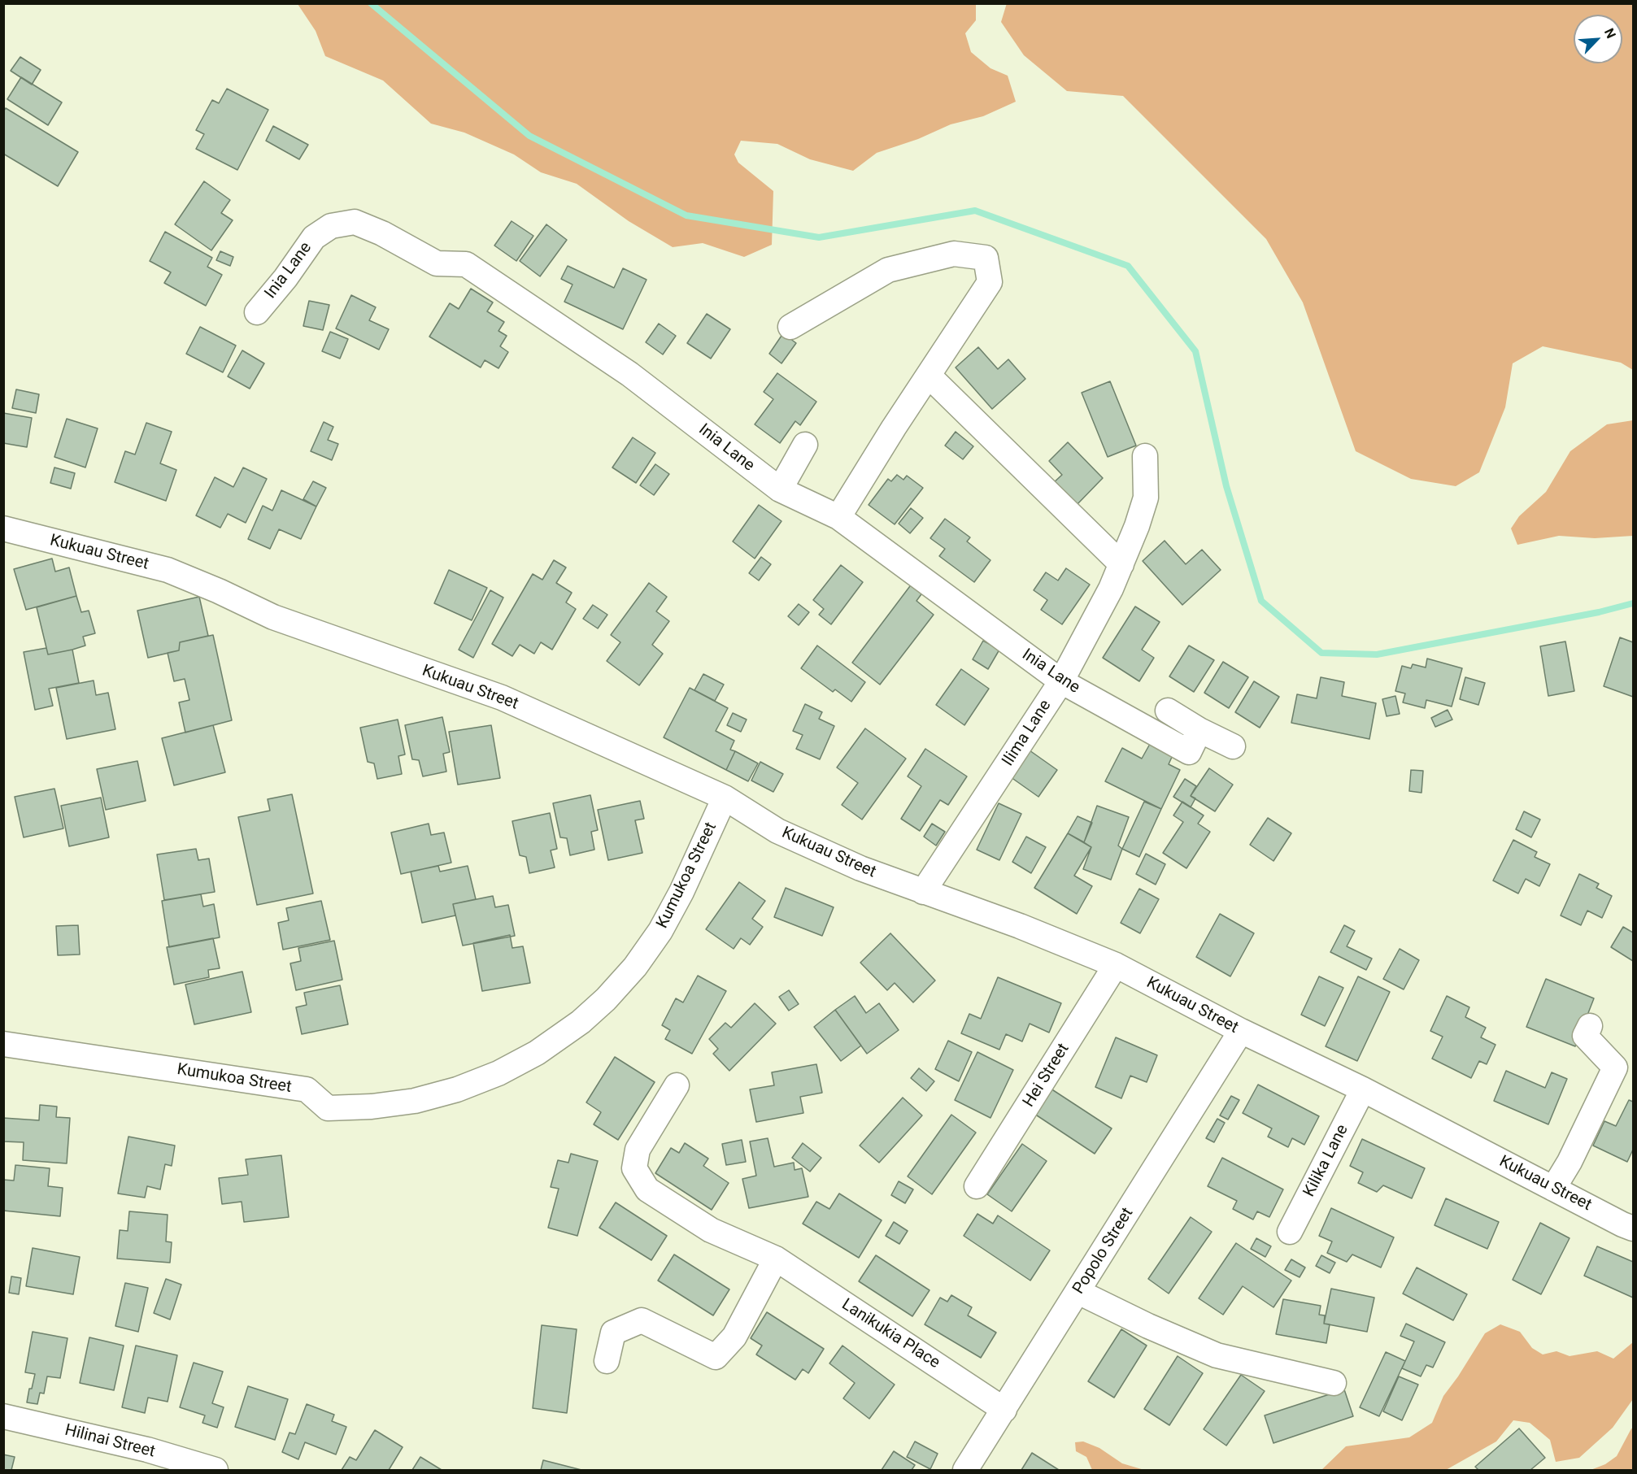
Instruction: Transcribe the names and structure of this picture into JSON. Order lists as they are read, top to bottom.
{
  "streets": {
    "street": [
      "Inia Lane",
      "Kukuau Street",
      "Ilima Lane",
      "Kumukoa Street",
      "Hei Street",
      "Kilika Lane",
      "Popolo Street",
      "Lanikukia Place",
      "Hilinai Street"
    ]
  },
  "crossings": [
    ["Inia Lane", "Ilima Lane"],
    ["Kukuau Street", "Ilima Lane"],
    ["Kukuau Street", "Kumukoa Street"],
    ["Kukuau Street", "Hei Street"],
    ["Kukuau Street", "Kilika Lane"],
    ["Kukuau Street", "Popolo Street"],
    ["Popolo Street", "Lanikukia Place"]
  ],
  "north": "top right"
}
